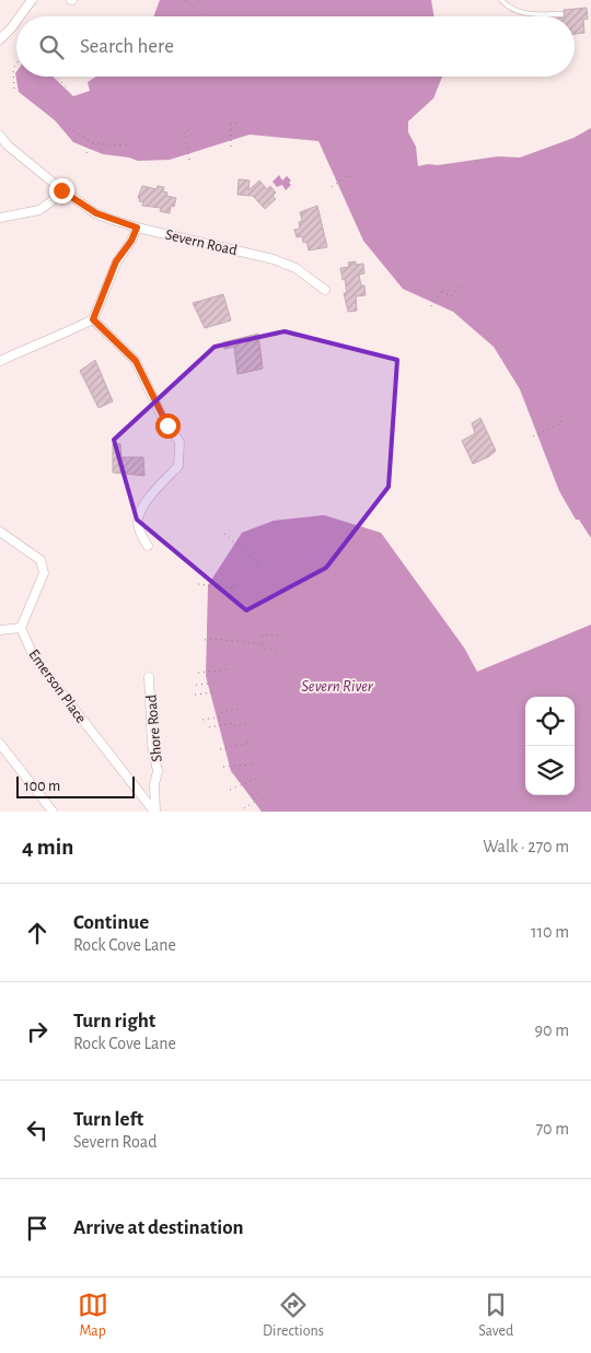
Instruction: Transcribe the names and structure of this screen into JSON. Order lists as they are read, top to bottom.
{
  "streets": {
    "street": ["Severn Road", "Emerson Place", "Shore Road"]
  },
  "crossings": [
    ["Emerson Place", "Shore Road"]
  ],
  "water": ["Severn River"],
  "scale_bar": "100 m",
  "page": {
    "search": "Search here",
    "scale": "100 m",
    "heading": ["4 min", "Walk · 270 m"],
    "list": [
      ["Continue", "Rock Cove Lane", "110 m"],
      ["Turn right", "Rock Cove Lane", "90 m"],
      ["Turn left", "Severn Road", "70 m"],
      "Arrive at destination"
    ],
    "nav": ["Map", "Directions", "Saved"]
  }
}
